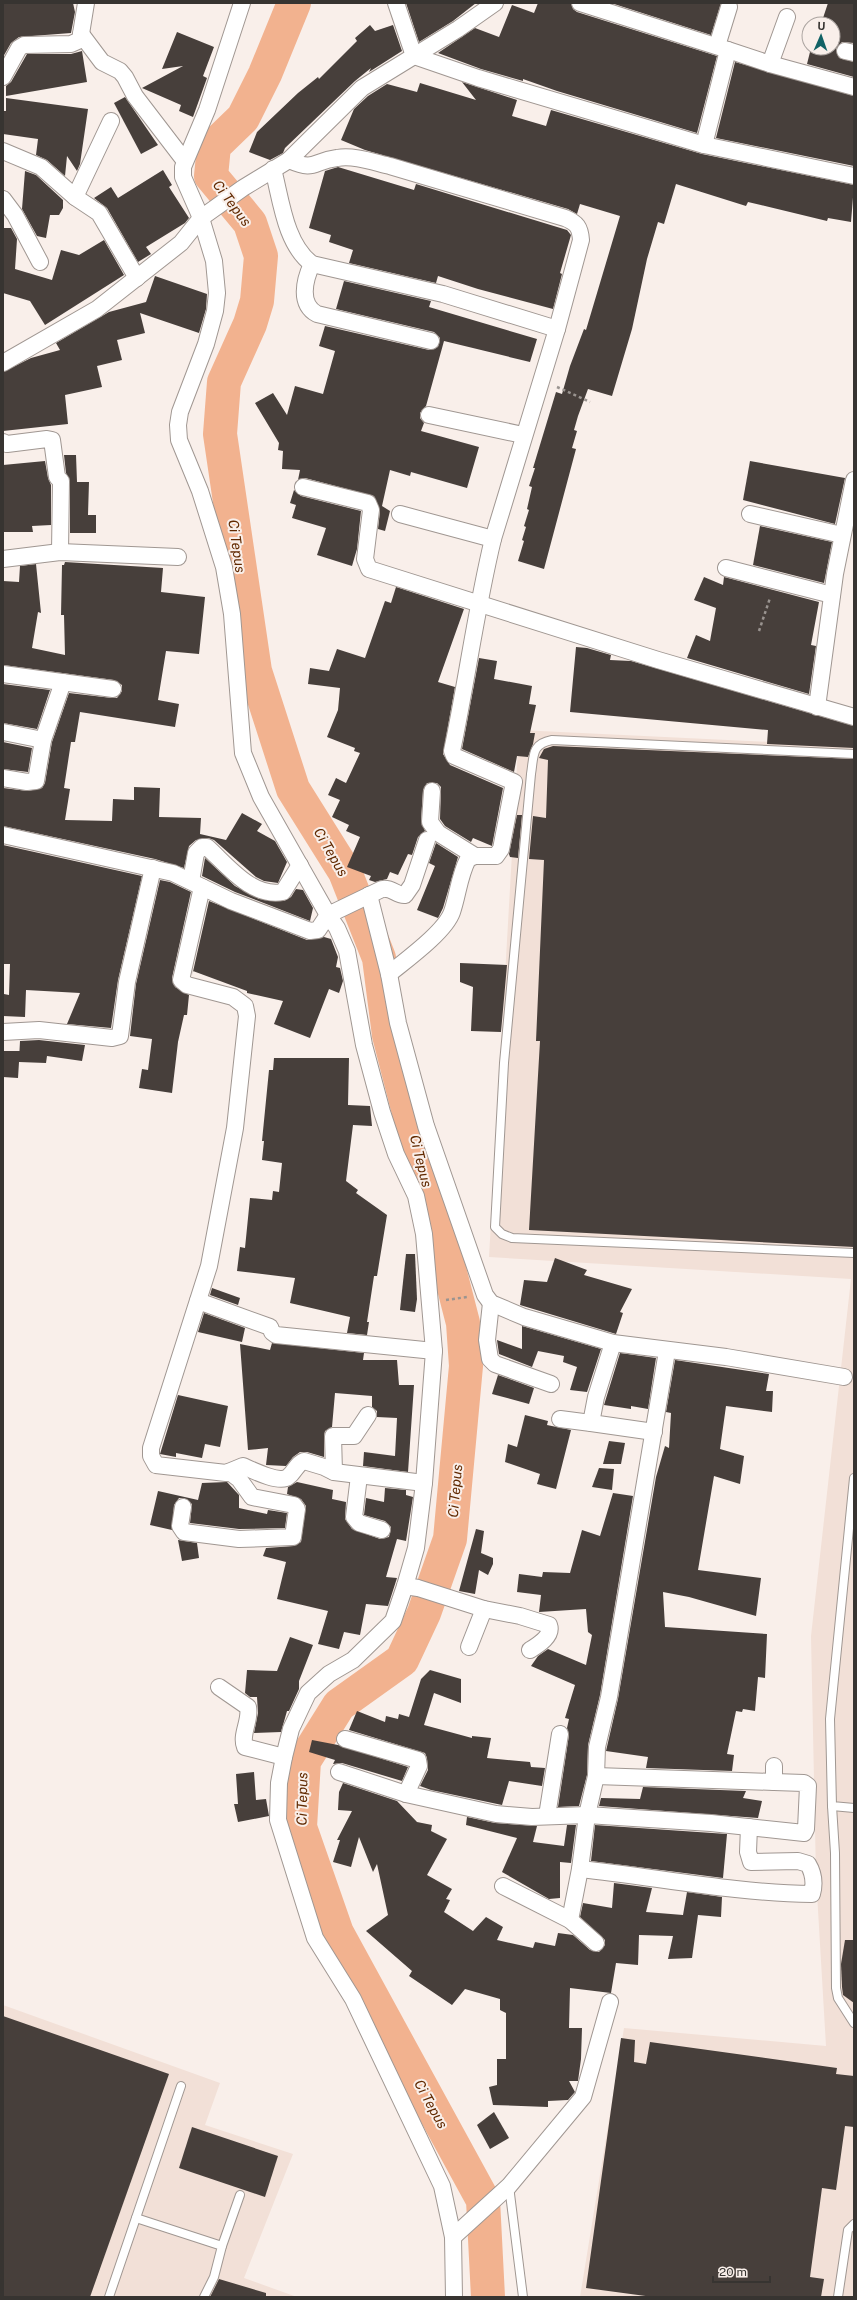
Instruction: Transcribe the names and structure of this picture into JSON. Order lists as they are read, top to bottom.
{
  "water": ["Ci Tepus"],
  "scale_bar": "20 m",
  "north": "top"
}
